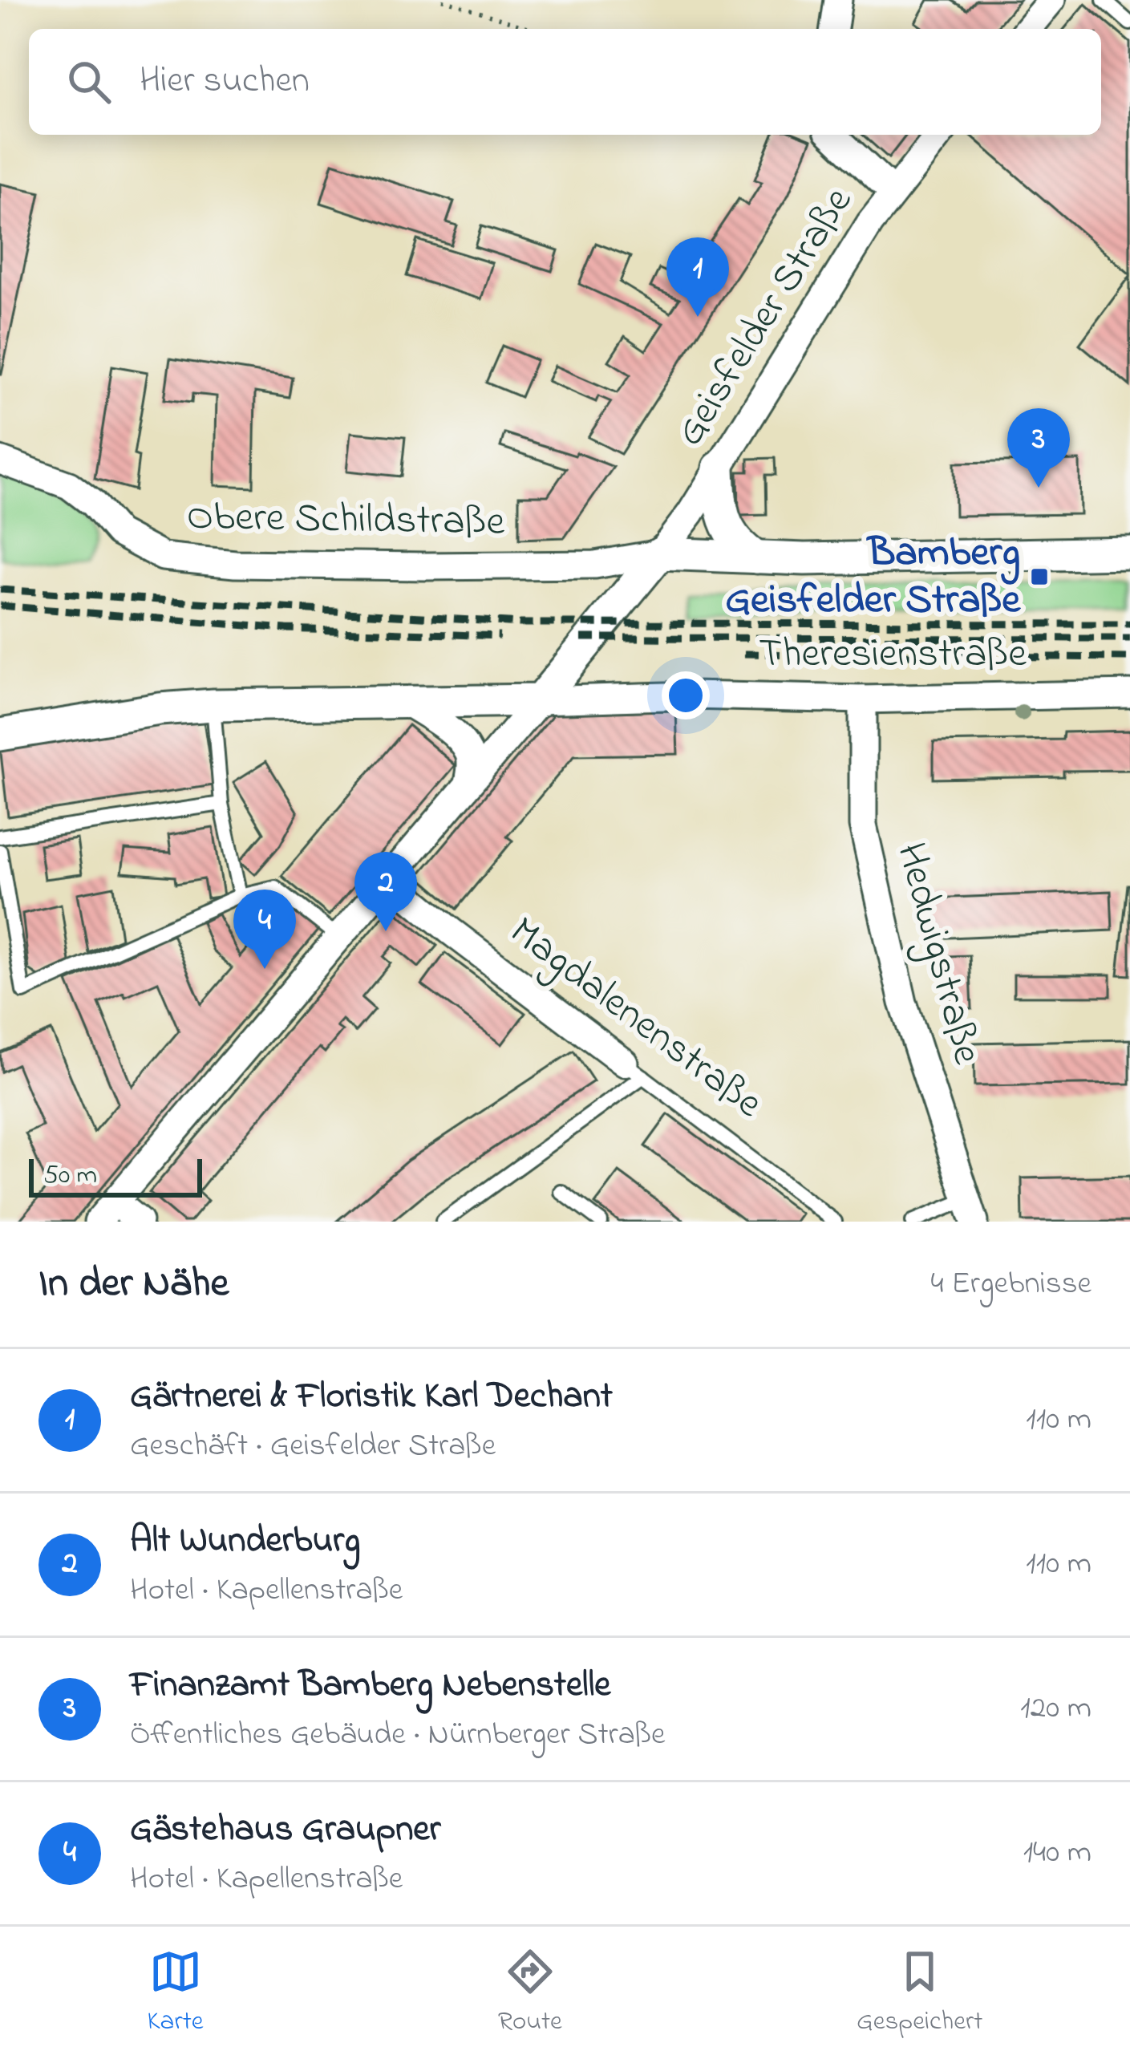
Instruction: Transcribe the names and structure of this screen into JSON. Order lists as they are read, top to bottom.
{
  "streets": {
    "street": [
      "Geisfelder Straße",
      "Obere Schildstraße",
      "Theresienstraße",
      "Hedwigstraße",
      "Magdalenenstraße"
    ]
  },
  "crossings": [
    ["Geisfelder Straße", "Obere Schildstraße"],
    ["Theresienstraße", "Hedwigstraße"]
  ],
  "places": {
    "transit": ["Bamberg Geisfelder Straße"]
  },
  "scale_bar": "50 m",
  "page": {
    "search": "Hier suchen",
    "pins": [
      "1",
      "3",
      "2",
      "4"
    ],
    "scale": "50 m",
    "heading": ["In der Nähe", "4 Ergebnisse"],
    "list": [
      {
        "mark": "1",
        "name": "Gärtnerei & Floristik Karl Dechant",
        "note": "Geschäft · Geisfelder Straße",
        "value": "110 m"
      },
      {
        "mark": "2",
        "name": "Alt Wunderburg",
        "note": "Hotel · Kapellenstraße",
        "value": "110 m"
      },
      {
        "mark": "3",
        "name": "Finanzamt Bamberg Nebenstelle",
        "note": "Öffentliches Gebäude · Nürnberger Straße",
        "value": "120 m"
      },
      {
        "mark": "4",
        "name": "Gästehaus Graupner",
        "note": "Hotel · Kapellenstraße",
        "value": "140 m"
      }
    ],
    "nav": ["Karte", "Route", "Gespeichert"]
  }
}
